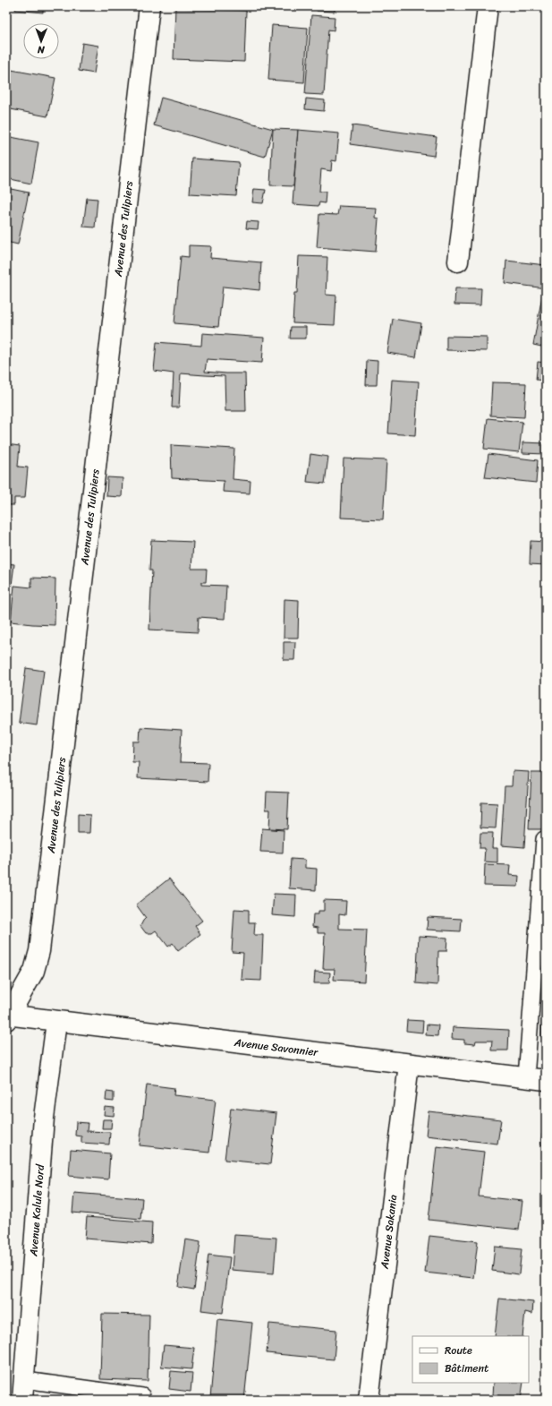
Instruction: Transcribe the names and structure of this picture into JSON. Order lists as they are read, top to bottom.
{
  "streets": {
    "street": [
      "Avenue des Tulipiers",
      "Avenue Savonnier",
      "Avenue Kalule Nord",
      "Avenue Sakania"
    ]
  },
  "crossings": [
    ["Avenue des Tulipiers", "Avenue Savonnier"],
    ["Avenue Savonnier", "Avenue Kalule Nord"],
    ["Avenue Savonnier", "Avenue Sakania"]
  ],
  "legend": ["Route", "Bâtiment"],
  "north": "bottom"
}
